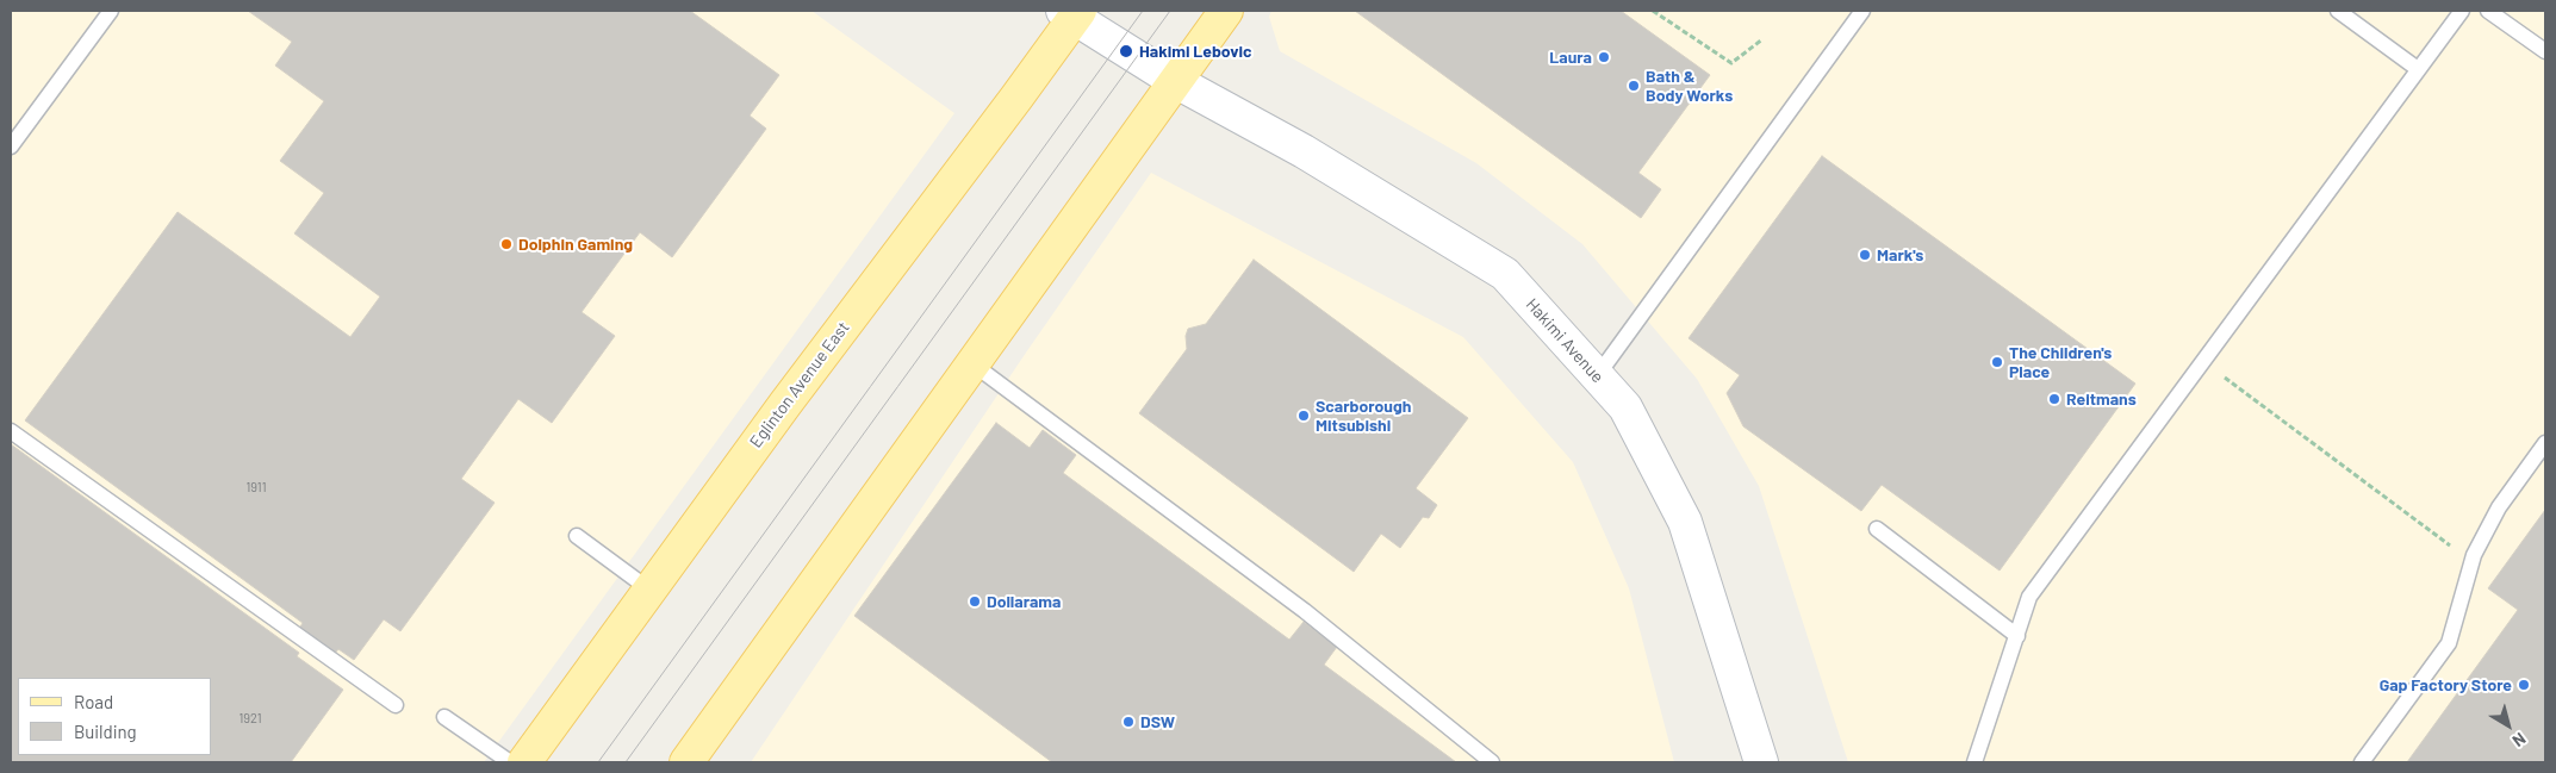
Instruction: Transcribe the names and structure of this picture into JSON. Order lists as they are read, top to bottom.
{
  "streets": {
    "main road": ["Eglinton Avenue East"],
    "street": ["Hakimi Avenue"]
  },
  "crossings": [
    ["Hakimi Avenue", "Eglinton Avenue East"]
  ],
  "places": [
    "Hakimi Lebovic",
    "Laura",
    "Bath & Body Works",
    "Dolphin Gaming",
    "Mark's",
    "The Children's Place",
    "Reitmans",
    "Scarborough Mitsubishi",
    "Dollarama",
    "Gap Factory Store",
    "DSW"
  ],
  "house_numbers": ["1911", "1921"],
  "legend": ["Road", "Building"],
  "north": "bottom right"
}
